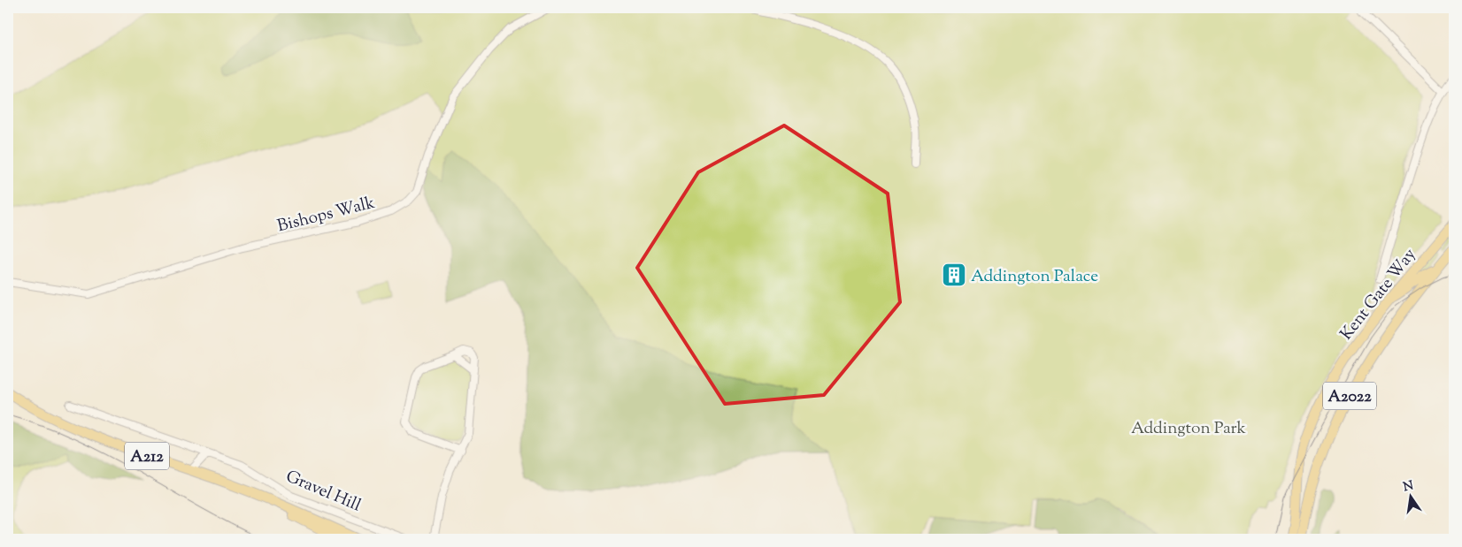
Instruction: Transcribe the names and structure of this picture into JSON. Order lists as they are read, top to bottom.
{
  "streets": {
    "main road": [
      "Kent Gate Way",
      "A2022",
      "A212",
      "Gravel Hill"
    ],
    "street": ["Bishops Walk"]
  },
  "parks": ["Addington Park"],
  "places": {
    "building": ["Addington Palace"]
  },
  "north": "top"
}
